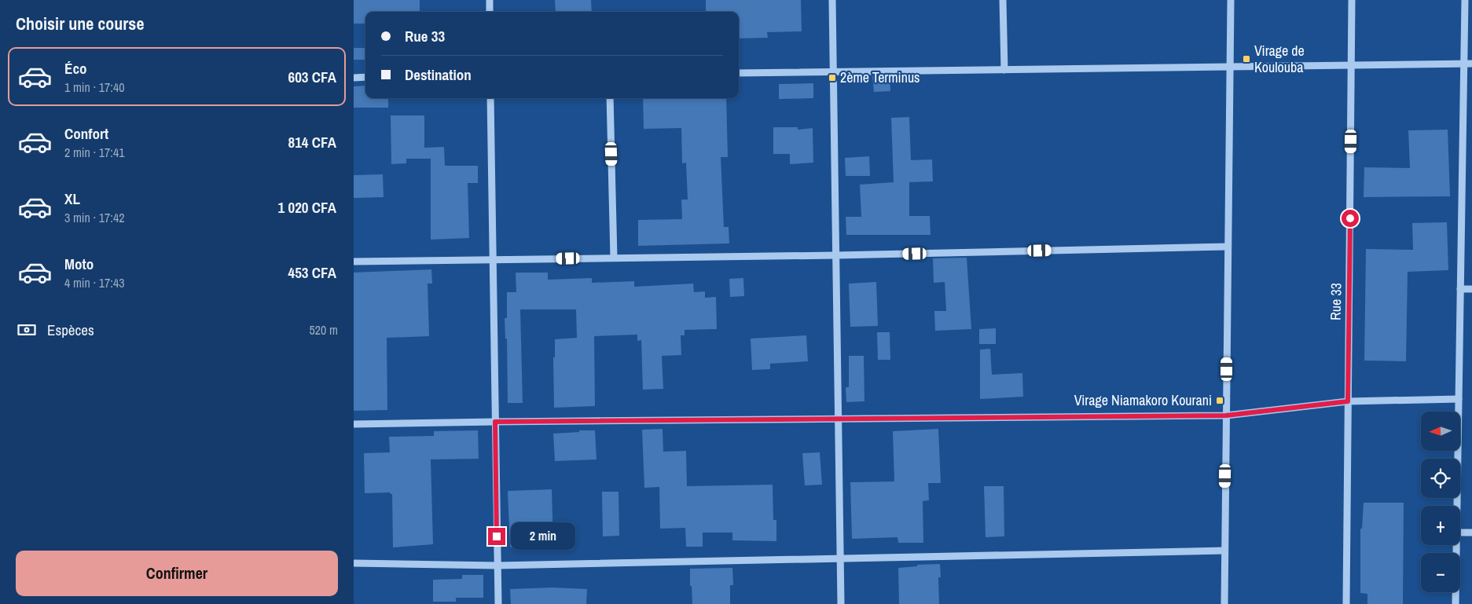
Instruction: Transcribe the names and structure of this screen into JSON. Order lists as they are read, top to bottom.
{
  "streets": {
    "street": ["Rue 33"]
  },
  "places": {
    "transit": ["Virage de Koulouba", "2ème Terminus", "Virage Niamakoro Kourani"]
  },
  "north": "left",
  "page": {
    "heading": "Choisir une course",
    "banner": ["Rue 33", "Destination"],
    "list": [
      {
        "name": "Éco",
        "note": "1 min · 17:40",
        "value": "603 CFA"
      },
      {
        "name": "Confort",
        "note": "2 min · 17:41",
        "value": "814 CFA"
      },
      {
        "name": "XL",
        "note": "3 min · 17:42",
        "value": "1 020 CFA"
      },
      {
        "name": "Moto",
        "note": "4 min · 17:43",
        "value": "453 CFA"
      }
    ],
    "pay": ["Espèces", "520 m"],
    "map_buttons": ["+", "−"],
    "bubble": "2 min",
    "buttons": "Confirmer"
  }
}
